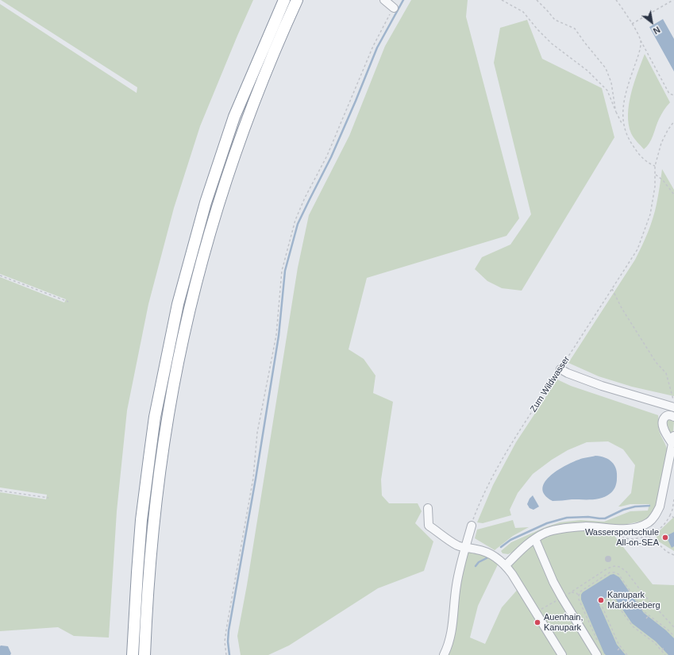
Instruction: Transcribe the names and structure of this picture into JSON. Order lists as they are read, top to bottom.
{
  "streets": {
    "path": ["Zum Wildwasser"]
  },
  "places": ["Wassersportschule All-on-SEA", "Kanupark Markkleeberg", "Auenhain, Kanupark"],
  "north": "bottom right"
}
